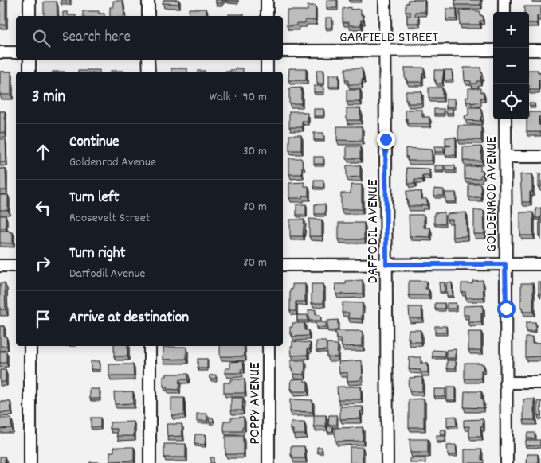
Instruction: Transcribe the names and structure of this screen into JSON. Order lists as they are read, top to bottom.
{
  "streets": {
    "street": [
      "GARFIELD STREET",
      "GOLDENROD AVENUE",
      "DAFFODIL AVENUE",
      "POPPY AVENUE"
    ]
  },
  "crossings": [
    ["GARFIELD STREET", "DAFFODIL AVENUE"]
  ],
  "page": {
    "map_buttons": ["+", "−"],
    "search": "Search here",
    "heading": ["3 min", "Walk · 190 m"],
    "list": [
      ["Continue", "Goldenrod Avenue", "30 m"],
      ["Turn left", "Roosevelt Street", "80 m"],
      ["Turn right", "Daffodil Avenue", "80 m"],
      "Arrive at destination"
    ]
  }
}
